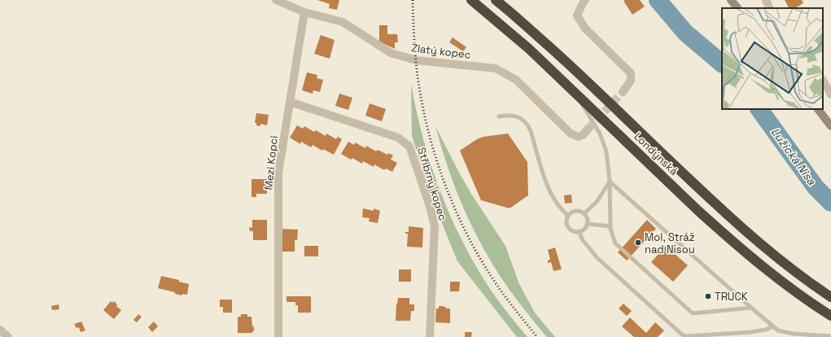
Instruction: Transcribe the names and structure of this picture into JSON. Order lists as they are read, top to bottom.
{
  "streets": {
    "highway": ["Londýnská"],
    "street": ["Zlatý kopec", "Mezi Kopci", "Stříbrný kopec"]
  },
  "crossings": [
    ["Zlatý kopec", "Mezi Kopci"],
    ["Mezi Kopci", "Stříbrný kopec"]
  ],
  "water": ["Lužická Nisa"],
  "places": ["Mol, Stráž nad Nisou", "TRUCK"]
}
